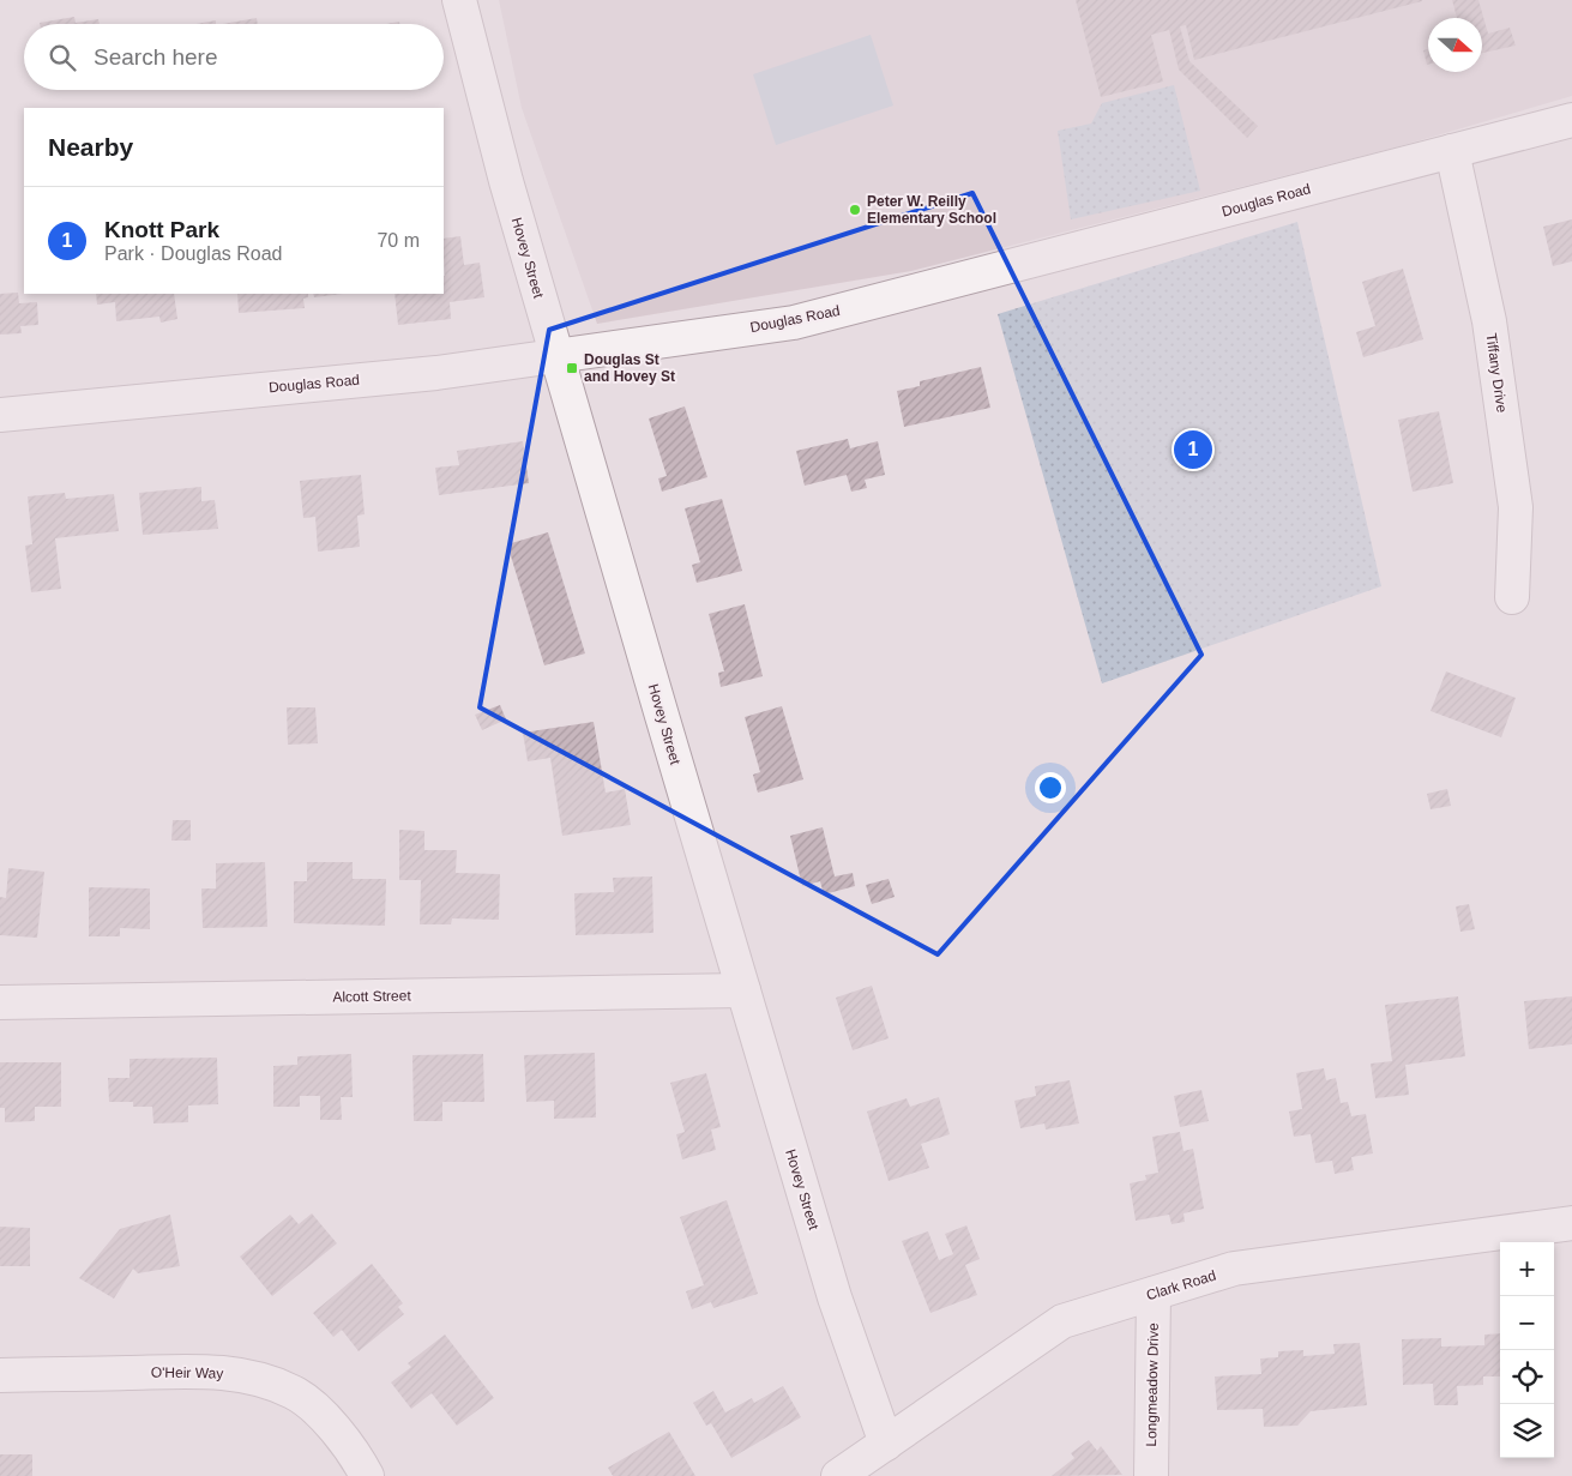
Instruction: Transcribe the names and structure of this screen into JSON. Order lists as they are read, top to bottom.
{
  "streets": {
    "street": [
      "Douglas Road",
      "Hovey Street",
      "Tiffany Drive",
      "Alcott Street",
      "Clark Road",
      "O'Heir Way",
      "Longmeadow Drive"
    ]
  },
  "crossings": [
    ["Douglas Road", "Hovey Street"],
    ["Douglas Road", "Tiffany Drive"],
    ["Hovey Street", "Alcott Street"],
    ["Hovey Street", "Clark Road"],
    ["Clark Road", "Longmeadow Drive"]
  ],
  "places": {
    "other": ["Peter W. Reilly Elementary School"],
    "transit": ["Douglas St and Hovey St"]
  },
  "north": "right",
  "page": {
    "search": "Search here",
    "heading": "Nearby",
    "list": [
      {
        "mark": "1",
        "name": "Knott Park",
        "note": "Park · Douglas Road",
        "value": "70 m"
      }
    ],
    "pins": "1",
    "map_buttons": ["+", "−"]
  }
}
